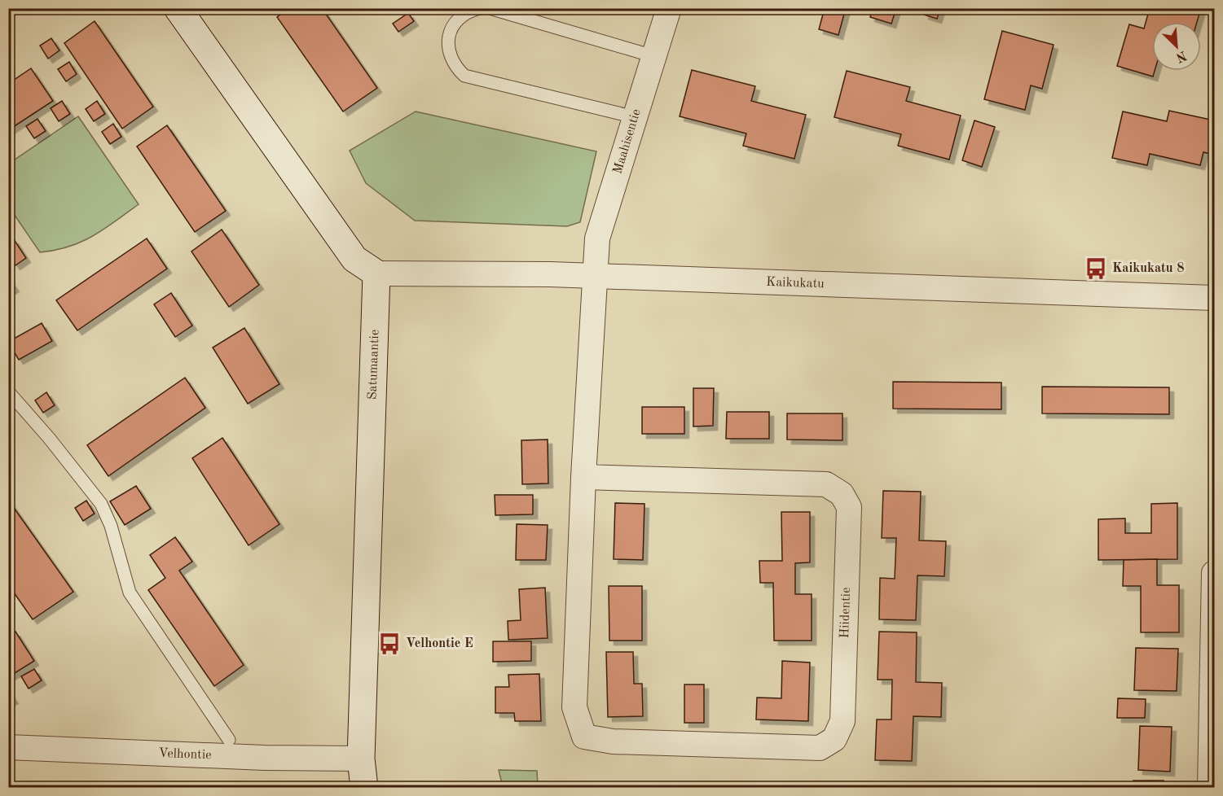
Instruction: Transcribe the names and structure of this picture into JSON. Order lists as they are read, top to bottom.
{
  "streets": {
    "street": [
      "Maahisentie",
      "Kaikukatu",
      "Satumaantie",
      "Hiidentie",
      "Velhontie"
    ]
  },
  "crossings": [
    ["Maahisentie", "Kaikukatu"],
    ["Maahisentie", "Hiidentie"],
    ["Kaikukatu", "Satumaantie"],
    ["Satumaantie", "Velhontie"]
  ],
  "places": {
    "bus stop": ["Kaikukatu 8", "Velhontie E"]
  },
  "north": "bottom right"
}
